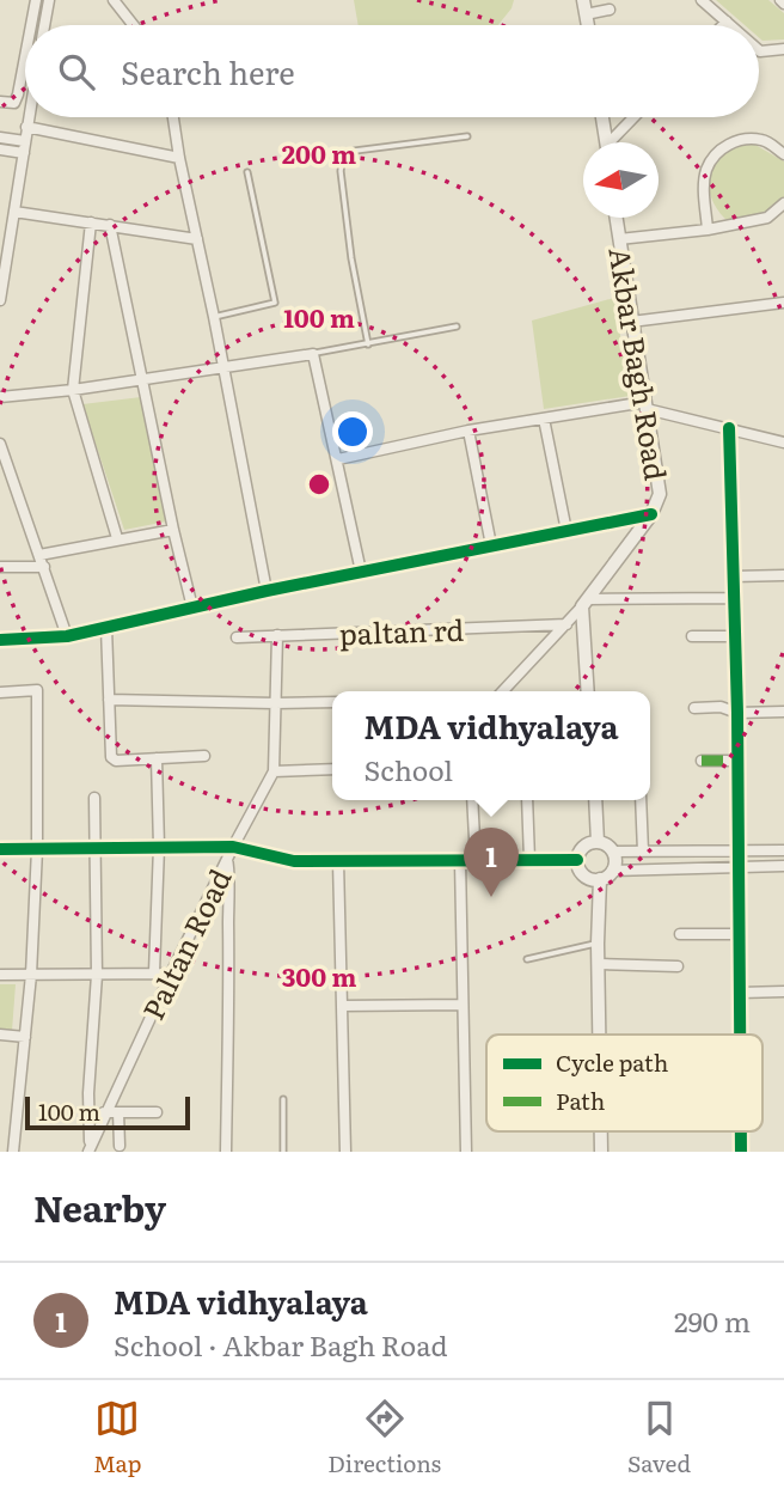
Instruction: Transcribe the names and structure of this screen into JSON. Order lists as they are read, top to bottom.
{
  "streets": {
    "street": ["Akbar Bagh Road", "paltan rd", "Paltan Road"]
  },
  "crossings": [
    ["paltan rd", "Paltan Road"]
  ],
  "legend": ["Cycle path", "Path"],
  "scale_bar": "100 m",
  "north": "left",
  "page": {
    "search": "Search here",
    "popup": ["MDA vidhyalaya", "School"],
    "pins": "1",
    "scale": "100 m",
    "heading": "Nearby",
    "list": [
      {
        "mark": "1",
        "name": "MDA vidhyalaya",
        "note": "School · Akbar Bagh Road",
        "value": "290 m"
      }
    ],
    "nav": ["Map", "Directions", "Saved"]
  },
  "rings": ["200 m", "100 m", "300 m"]
}
